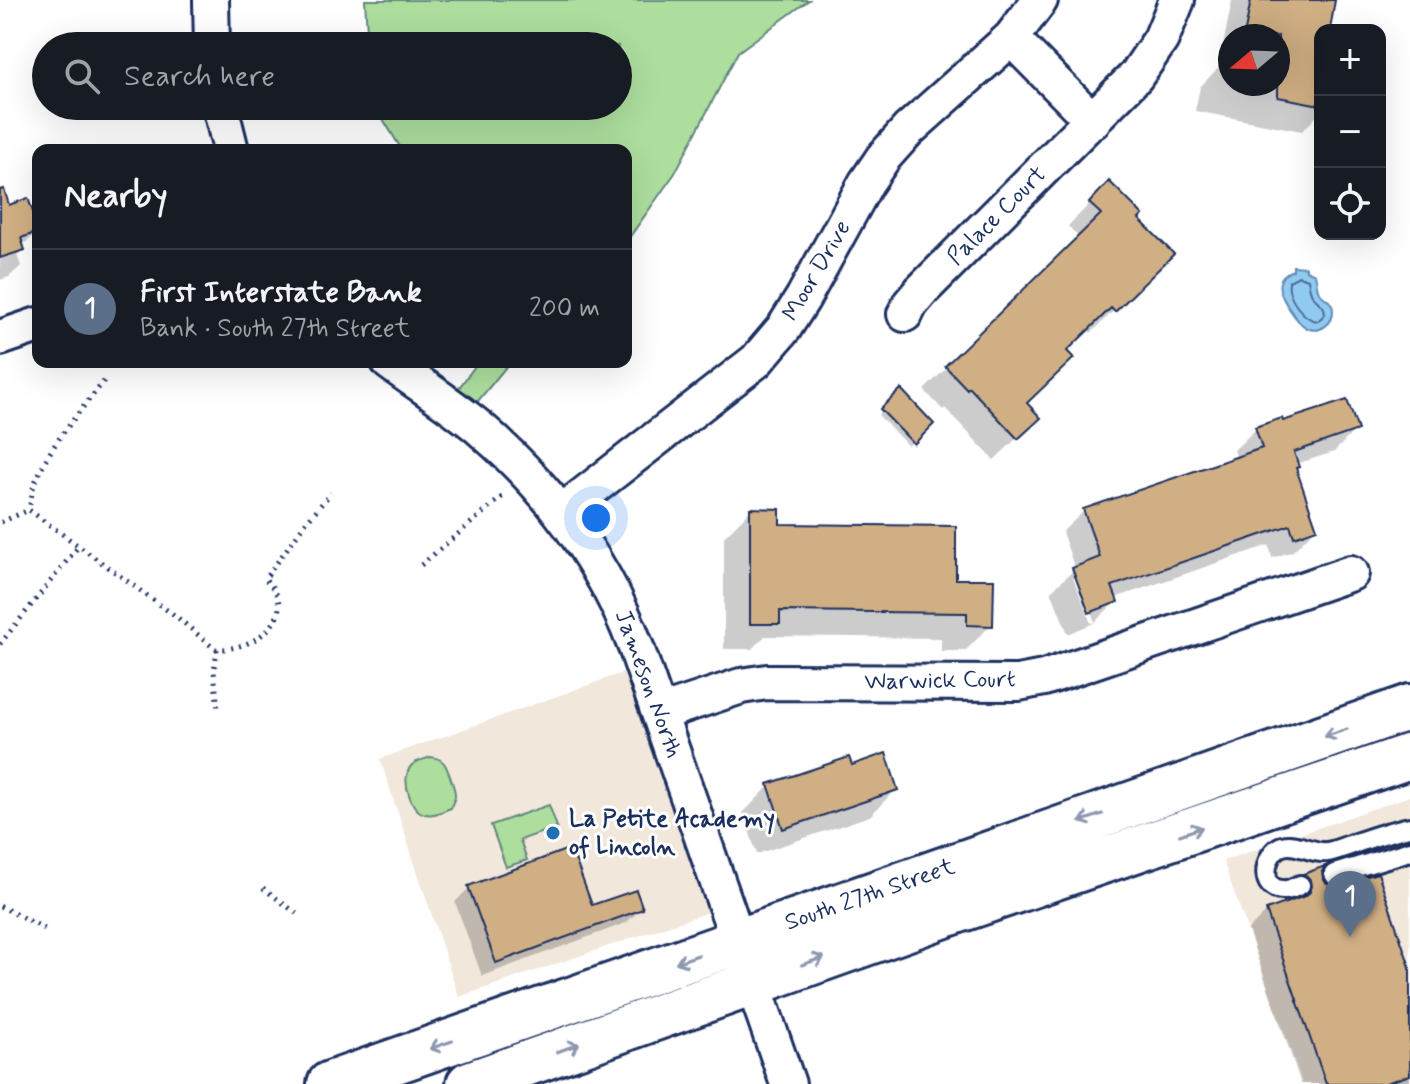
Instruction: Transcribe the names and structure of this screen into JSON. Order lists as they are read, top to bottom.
{
  "streets": {
    "main road": ["South 27th Street"],
    "street": [
      "Palace Court",
      "Moor Drive",
      "Warwick Court",
      "Jameson North"
    ]
  },
  "crossings": [
    ["Moor Drive", "Jameson North"],
    ["Warwick Court", "Jameson North"],
    ["Jameson North", "South 27th Street"]
  ],
  "places": ["La Petite Academy of Lincoln"],
  "north": "left",
  "page": {
    "map_buttons": ["+", "−"],
    "search": "Search here",
    "heading": "Nearby",
    "list": [
      {
        "mark": "1",
        "name": "First Interstate Bank",
        "note": "Bank · South 27th Street",
        "value": "200 m"
      }
    ],
    "pins": "1"
  }
}
